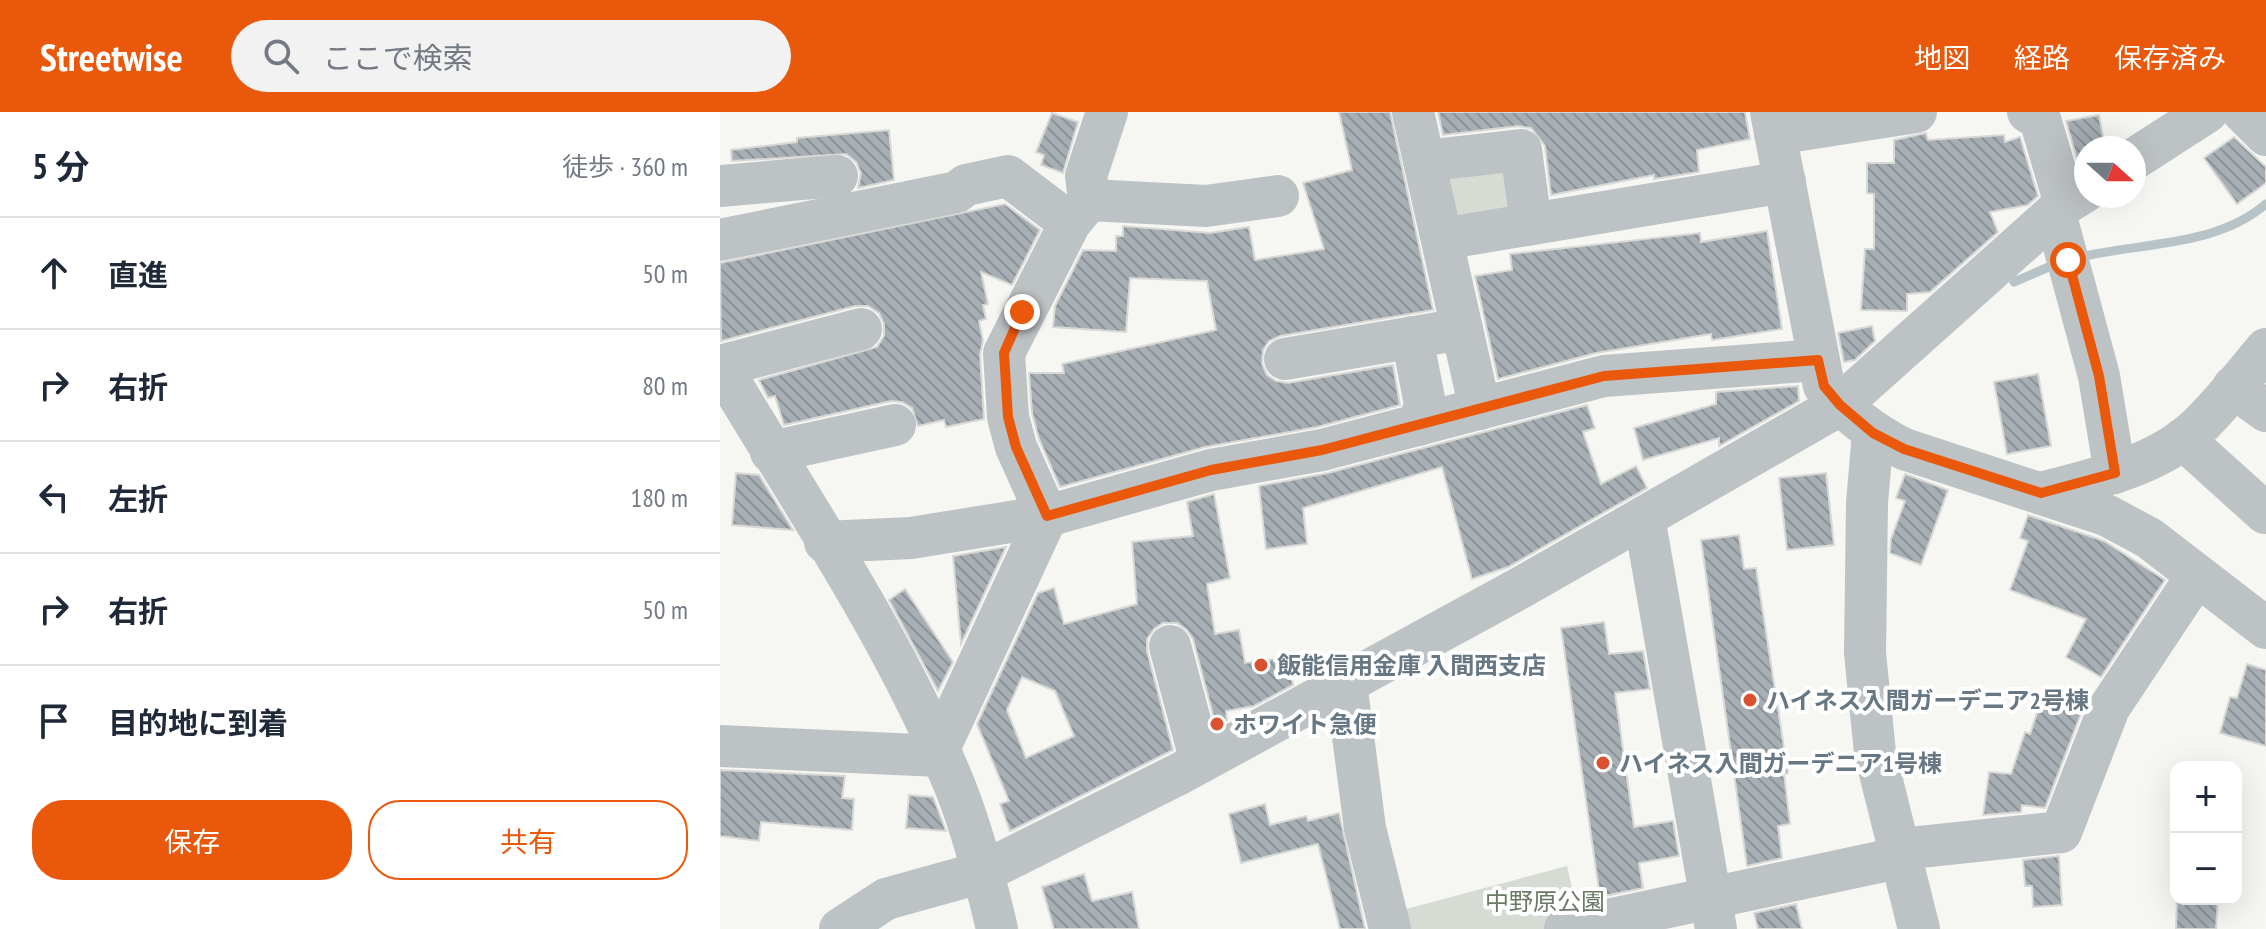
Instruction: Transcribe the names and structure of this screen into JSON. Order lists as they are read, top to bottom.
{
  "parks": ["中野原公園"],
  "places": [
    "飯能信用金庫 入間西支店",
    "ハイネス入間ガーデニア2号棟",
    "ホワイト急便",
    "ハイネス入間ガーデニア1号棟"
  ],
  "north": "right",
  "page": {
    "header": "Streetwise",
    "search": "ここで検索",
    "nav": ["地図", "経路", "保存済み"],
    "heading": ["5 分", "徒歩 · 360 m"],
    "list": [
      ["直進", "50 m"],
      ["右折", "80 m"],
      ["左折", "180 m"],
      ["右折", "50 m"],
      "目的地に到着"
    ],
    "map_buttons": ["+", "−"],
    "buttons": ["保存", "共有"]
  }
}
